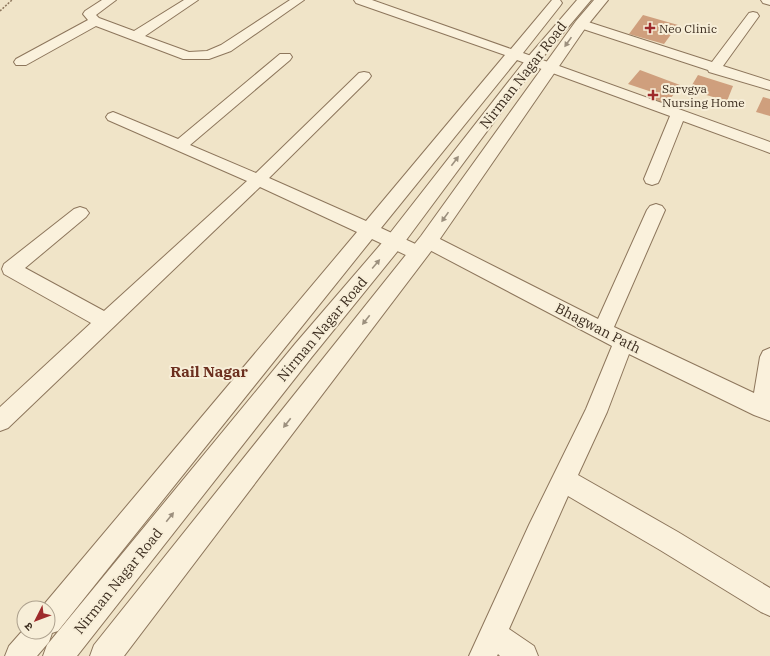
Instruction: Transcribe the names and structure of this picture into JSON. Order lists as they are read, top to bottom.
{
  "streets": {
    "street": ["Nirman Nagar Road", "Bhagwan Path"]
  },
  "crossings": [
    ["Nirman Nagar Road", "Bhagwan Path"]
  ],
  "districts": ["Rail Nagar"],
  "places": {
    "health": ["Neo Clinic", "Sarvgya Nursing Home"]
  },
  "north": "bottom left"
}
